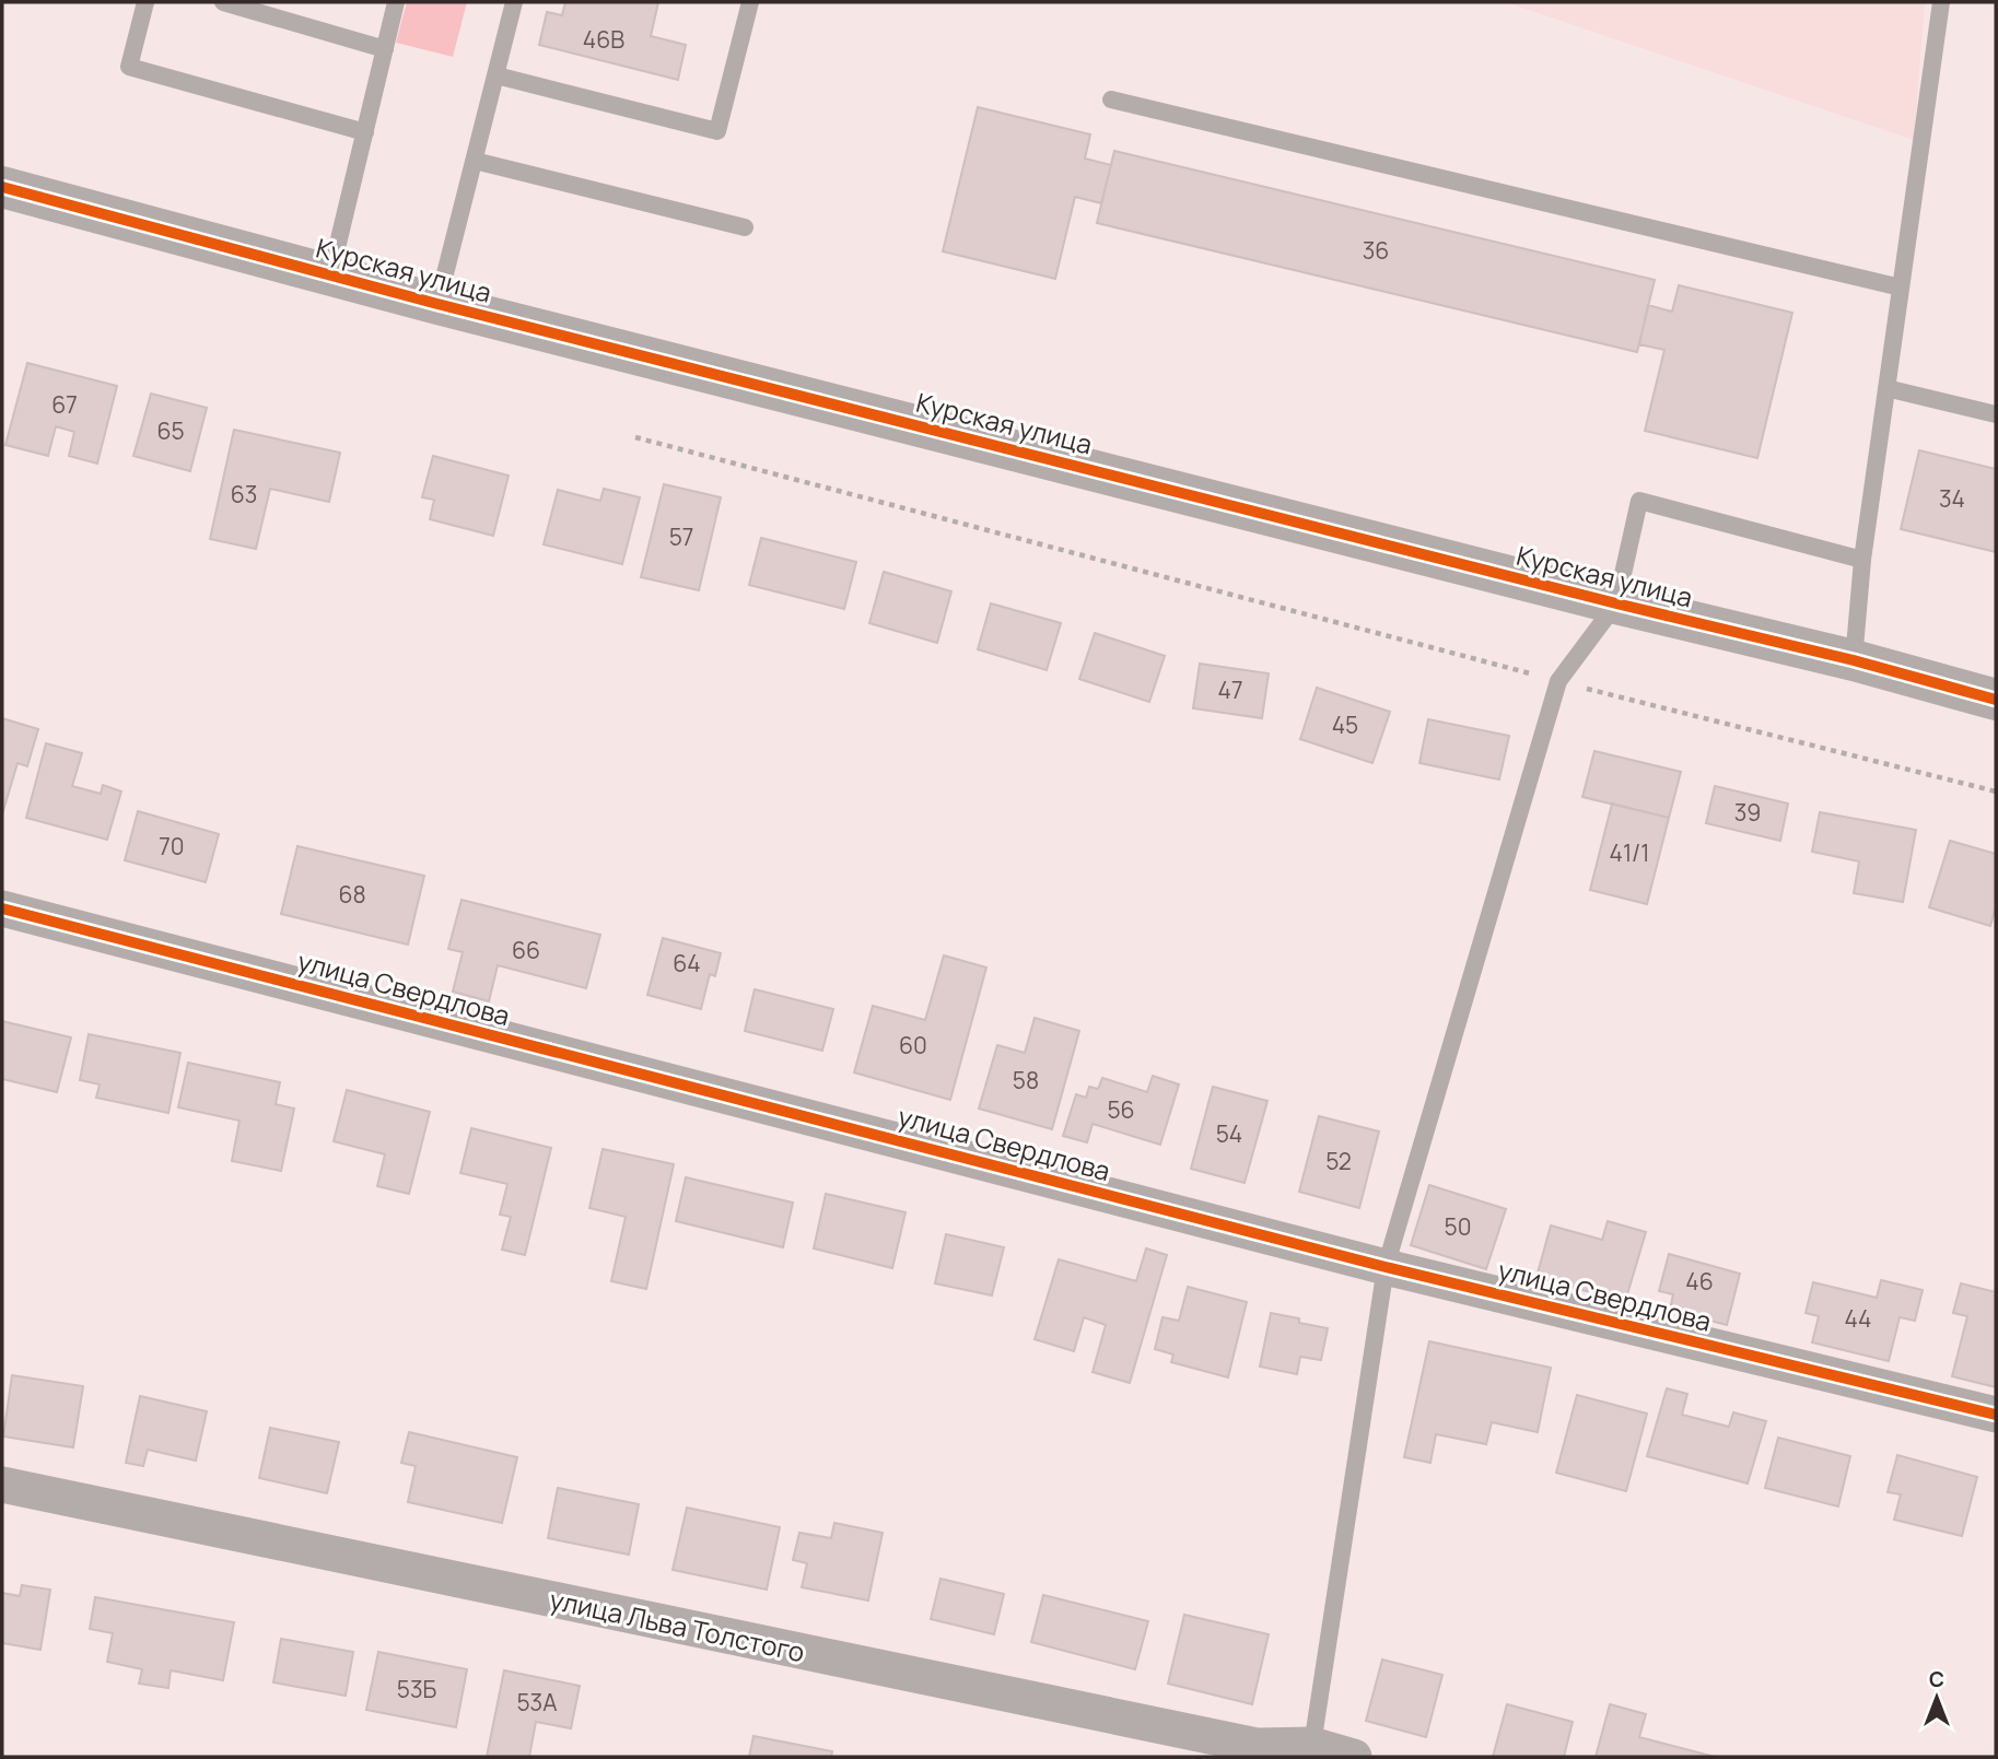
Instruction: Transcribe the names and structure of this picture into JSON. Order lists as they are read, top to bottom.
{
  "streets": {
    "street": ["Курская улица", "улица Свердлова", "улица Льва Толстого"]
  },
  "house_numbers": [
    "46В",
    "36",
    "67",
    "65",
    "63",
    "34",
    "57",
    "47",
    "45",
    "39",
    "70",
    "41/1",
    "68",
    "66",
    "64",
    "60",
    "58",
    "56",
    "54",
    "52",
    "50",
    "46",
    "44",
    "53Б",
    "53А"
  ],
  "north": "top"
}
